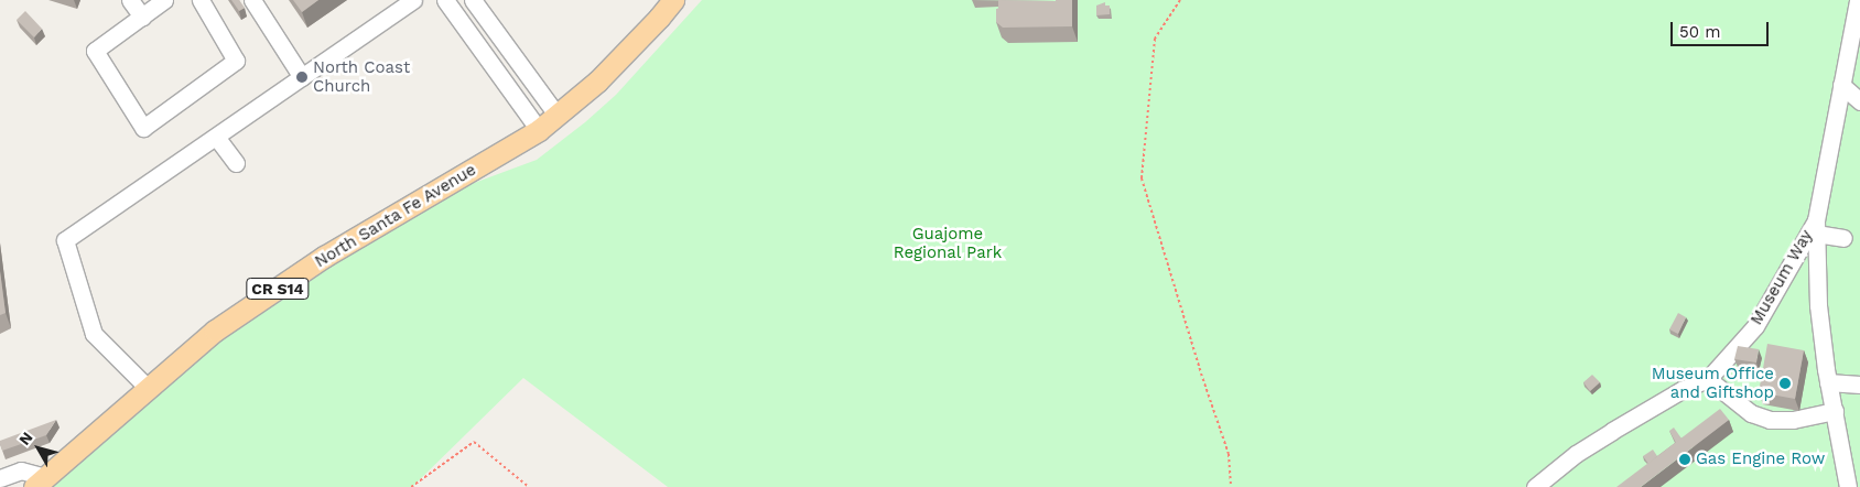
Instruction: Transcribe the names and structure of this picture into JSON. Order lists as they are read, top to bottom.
{
  "streets": {
    "main road": ["North Santa Fe Avenue", "CR S14"],
    "street": ["Museum Way"]
  },
  "parks": ["Guajome Regional Park"],
  "places": ["North Coast Church", "Museum Office and Giftshop", "Gas Engine Row"],
  "scale_bar": "50 m",
  "north": "top left"
}
